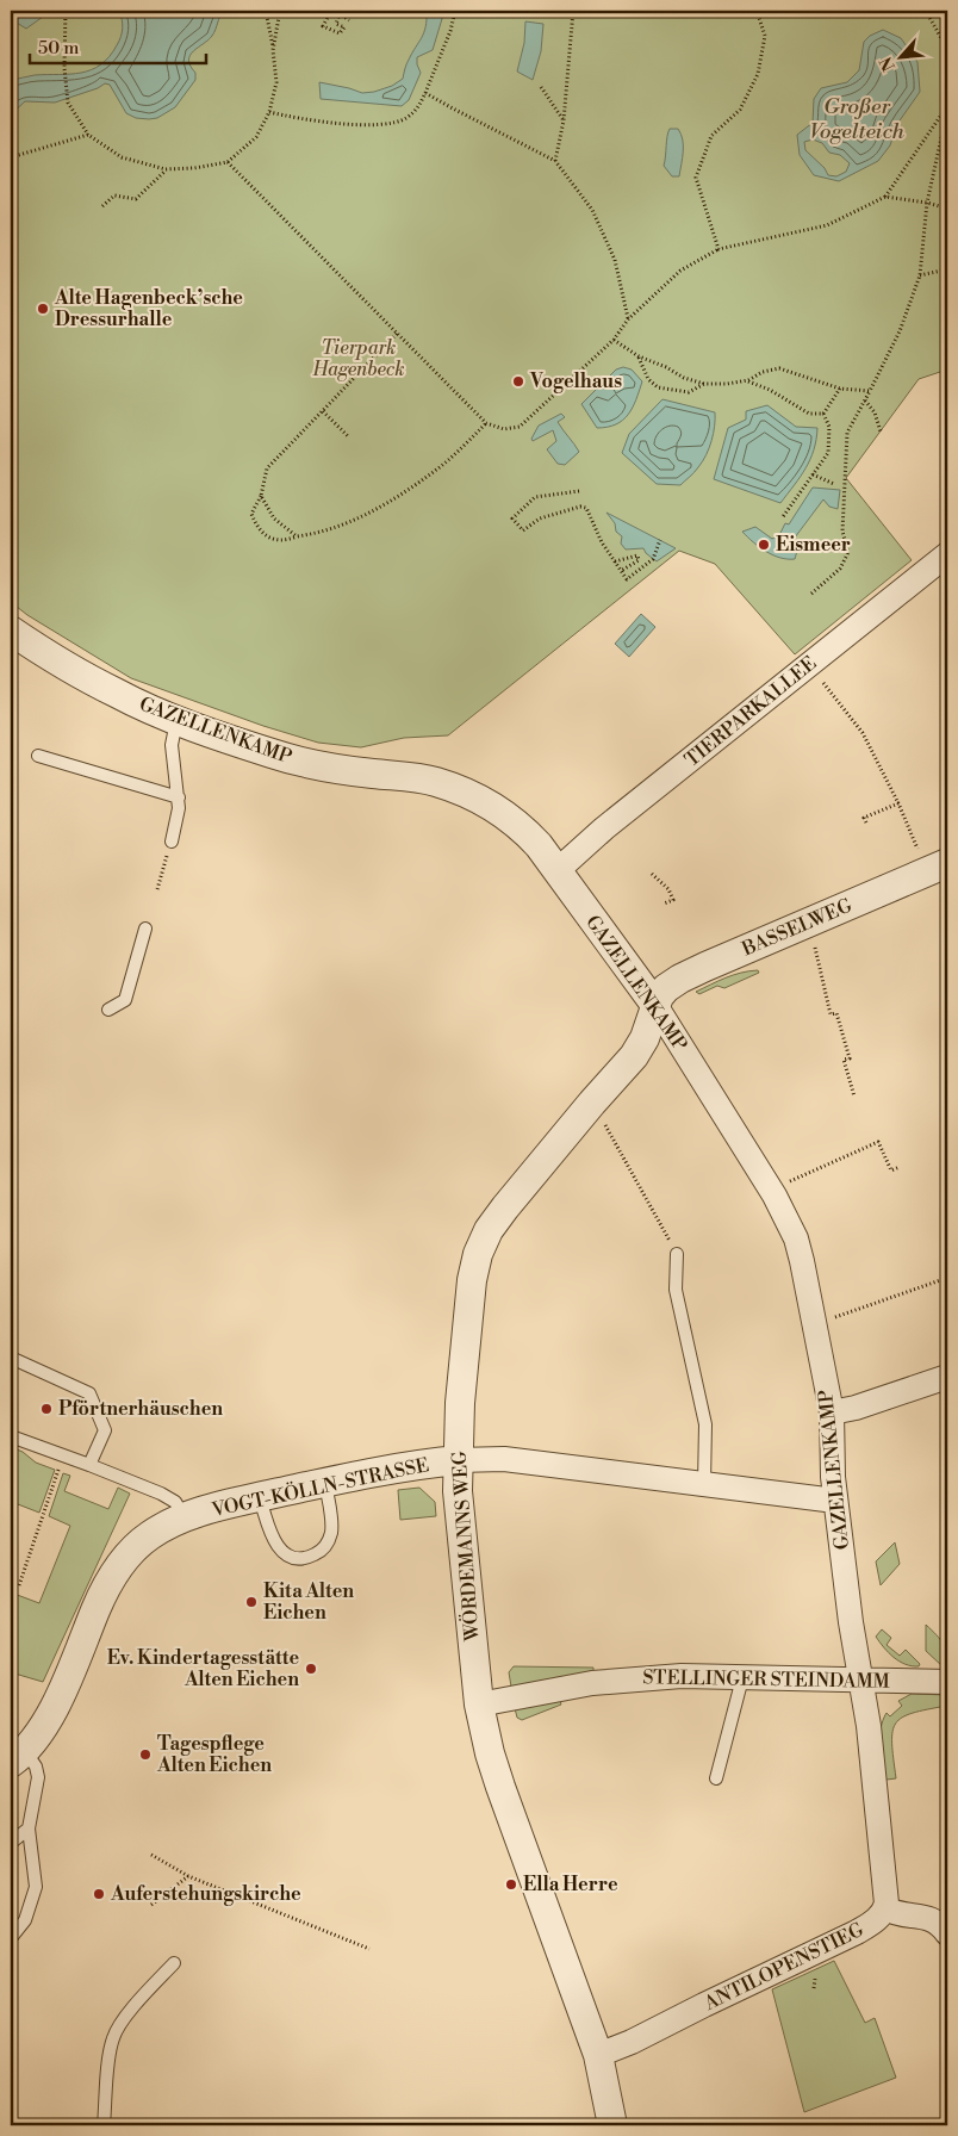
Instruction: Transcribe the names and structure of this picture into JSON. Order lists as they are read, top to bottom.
{
  "streets": {
    "street": [
      "TIERPARKALLEE",
      "GAZELLENKAMP",
      "BASSELWEG",
      "VOGT-KÖLLN-STRASSE",
      "WÖRDEMANNS WEG",
      "STELLINGER STEINDAMM",
      "ANTILOPENSTIEG"
    ]
  },
  "crossings": [
    ["TIERPARKALLEE", "GAZELLENKAMP"],
    ["GAZELLENKAMP", "BASSELWEG"],
    ["GAZELLENKAMP", "VOGT-KÖLLN-STRASSE"],
    ["GAZELLENKAMP", "WÖRDEMANNS WEG"],
    ["GAZELLENKAMP", "STELLINGER STEINDAMM"],
    ["BASSELWEG", "WÖRDEMANNS WEG"],
    ["VOGT-KÖLLN-STRASSE", "WÖRDEMANNS WEG"],
    ["WÖRDEMANNS WEG", "STELLINGER STEINDAMM"],
    ["WÖRDEMANNS WEG", "ANTILOPENSTIEG"]
  ],
  "water": ["Großer Vogelteich"],
  "parks": ["Tierpark Hagenbeck"],
  "places": [
    "Alte Hagenbeck’sche Dressurhalle",
    "Vogelhaus",
    "Eismeer",
    "Pförtnerhäuschen",
    "Kita Alten Eichen",
    "Ev. Kindertagesstätte Alten Eichen",
    "Tagespflege Alten Eichen",
    "Ella Herre",
    "Auferstehungskirche"
  ],
  "scale_bar": "50 m",
  "north": "bottom left"
}
